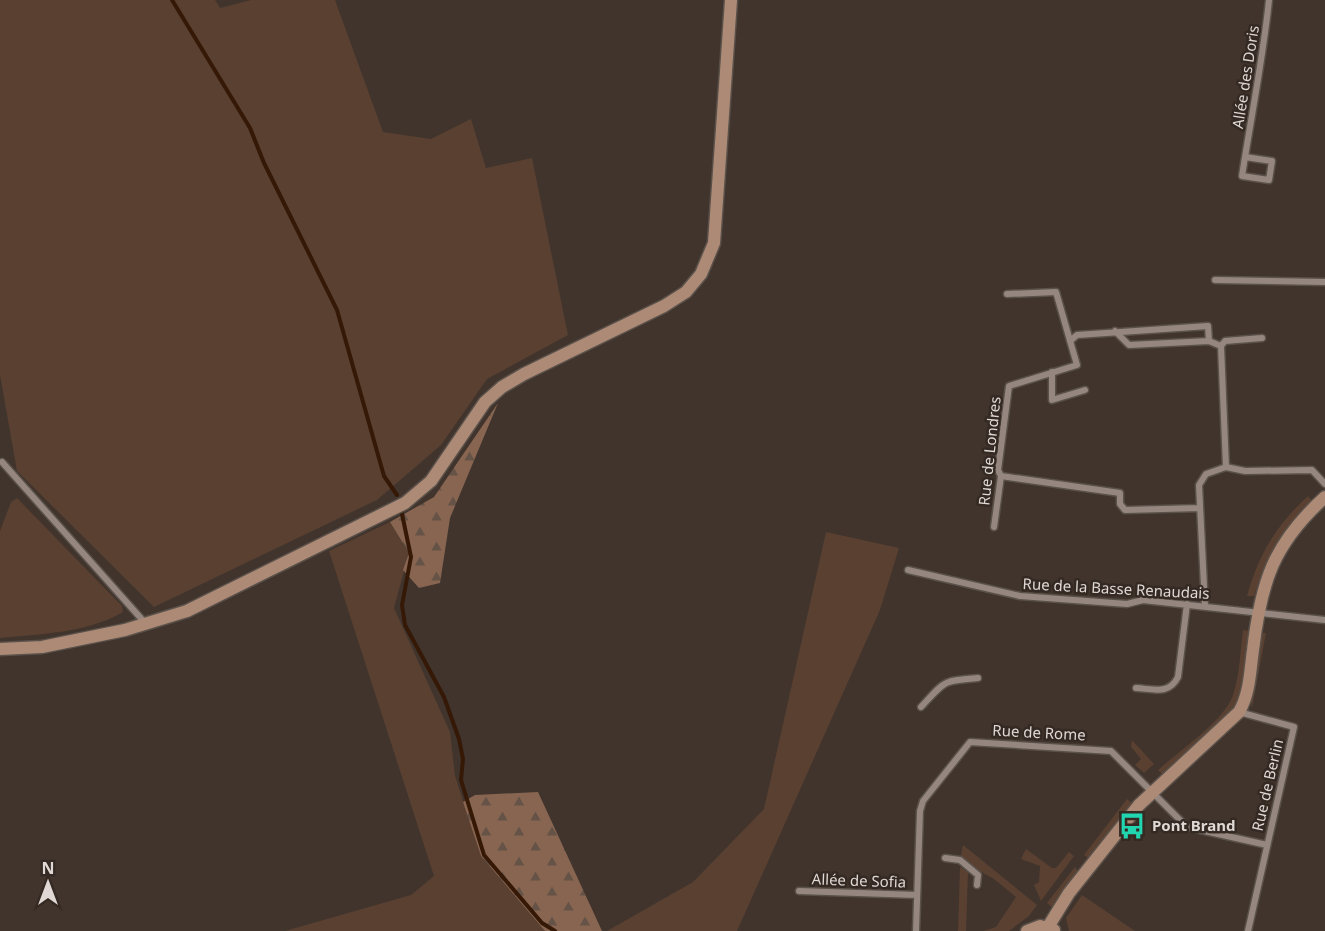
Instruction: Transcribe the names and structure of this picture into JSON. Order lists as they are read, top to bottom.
{
  "streets": {
    "street": [
      "Allée des Doris",
      "Rue de Londres",
      "Rue de la Basse Renaudais",
      "Rue de Rome",
      "Rue de Berlin",
      "Allée de Sofia"
    ]
  },
  "crossings": [
    ["Rue de Rome", "Rue de Berlin"],
    ["Rue de Rome", "Allée de Sofia"]
  ],
  "places": {
    "bus stop": ["Pont Brand"]
  },
  "north": "top"
}
